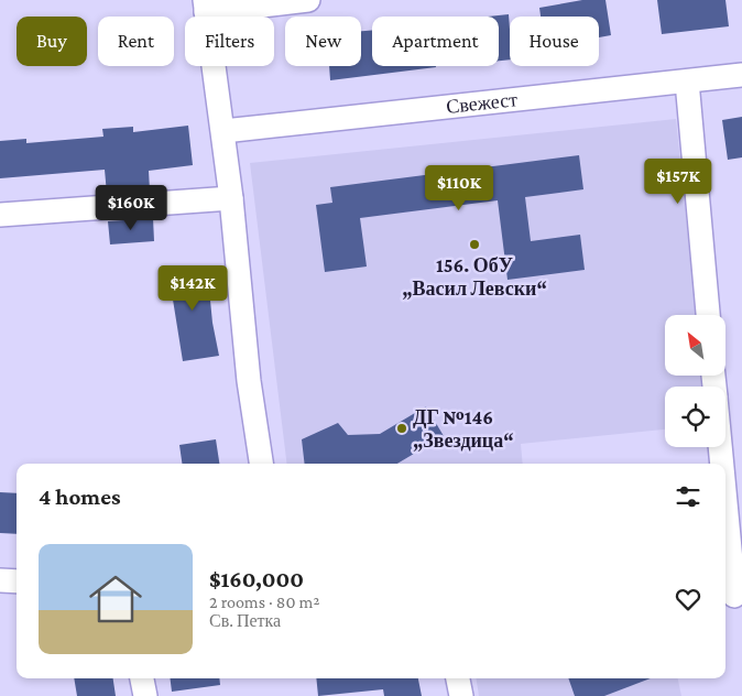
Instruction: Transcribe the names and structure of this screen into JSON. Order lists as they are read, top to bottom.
{
  "streets": {
    "street": ["Свежест"]
  },
  "places": ["156. ОбУ „Васил Левски“", "ДГ №146 „Звездица“"],
  "north": "top left",
  "page": {
    "chip": [
      "Buy",
      "Rent",
      "Filters",
      "New",
      "Apartment",
      "House"
    ],
    "price": [
      "$157K",
      "$110K",
      "$160K",
      "$142K"
    ],
    "heading": "4 homes",
    "list": [
      {
        "name": "$160,000",
        "note": "2 rooms · 80 m² · Св. Петка"
      }
    ]
  }
}
